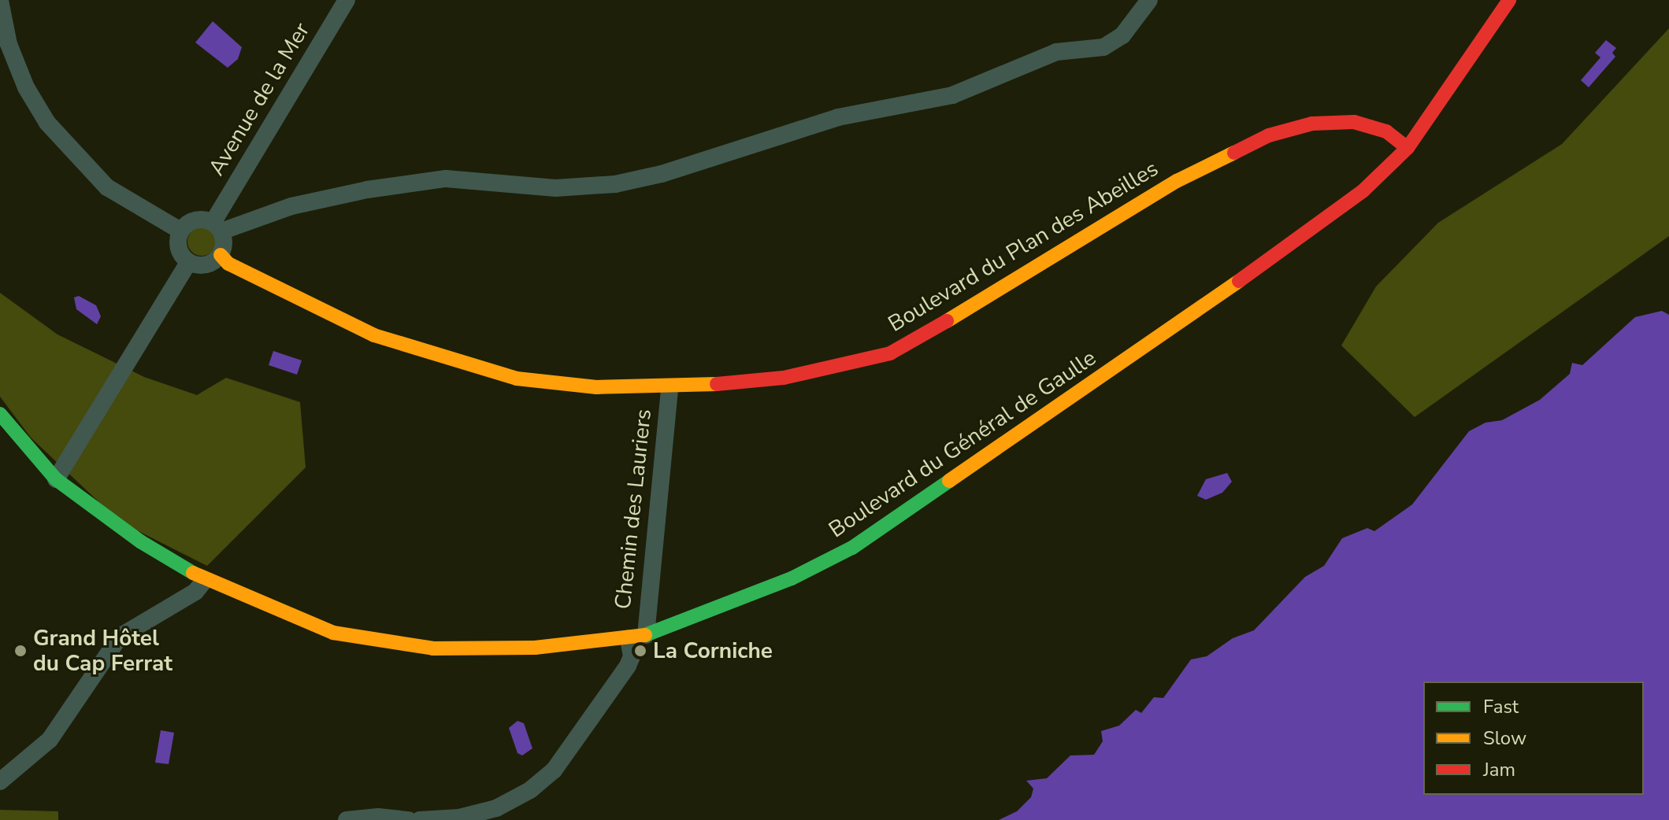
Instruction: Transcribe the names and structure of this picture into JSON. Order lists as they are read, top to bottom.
{
  "streets": {
    "street": [
      "Avenue de la Mer",
      "Boulevard du Plan des Abeilles",
      "Boulevard du Général de Gaulle",
      "Chemin des Lauriers"
    ]
  },
  "crossings": [
    ["Avenue de la Mer", "Boulevard du Plan des Abeilles"],
    ["Boulevard du Plan des Abeilles", "Boulevard du Général de Gaulle"],
    ["Boulevard du Plan des Abeilles", "Chemin des Lauriers"],
    ["Boulevard du Général de Gaulle", "Chemin des Lauriers"]
  ],
  "places": ["Grand Hôtel du Cap Ferrat", "La Corniche"],
  "legend": ["Fast", "Slow", "Jam"]
}
